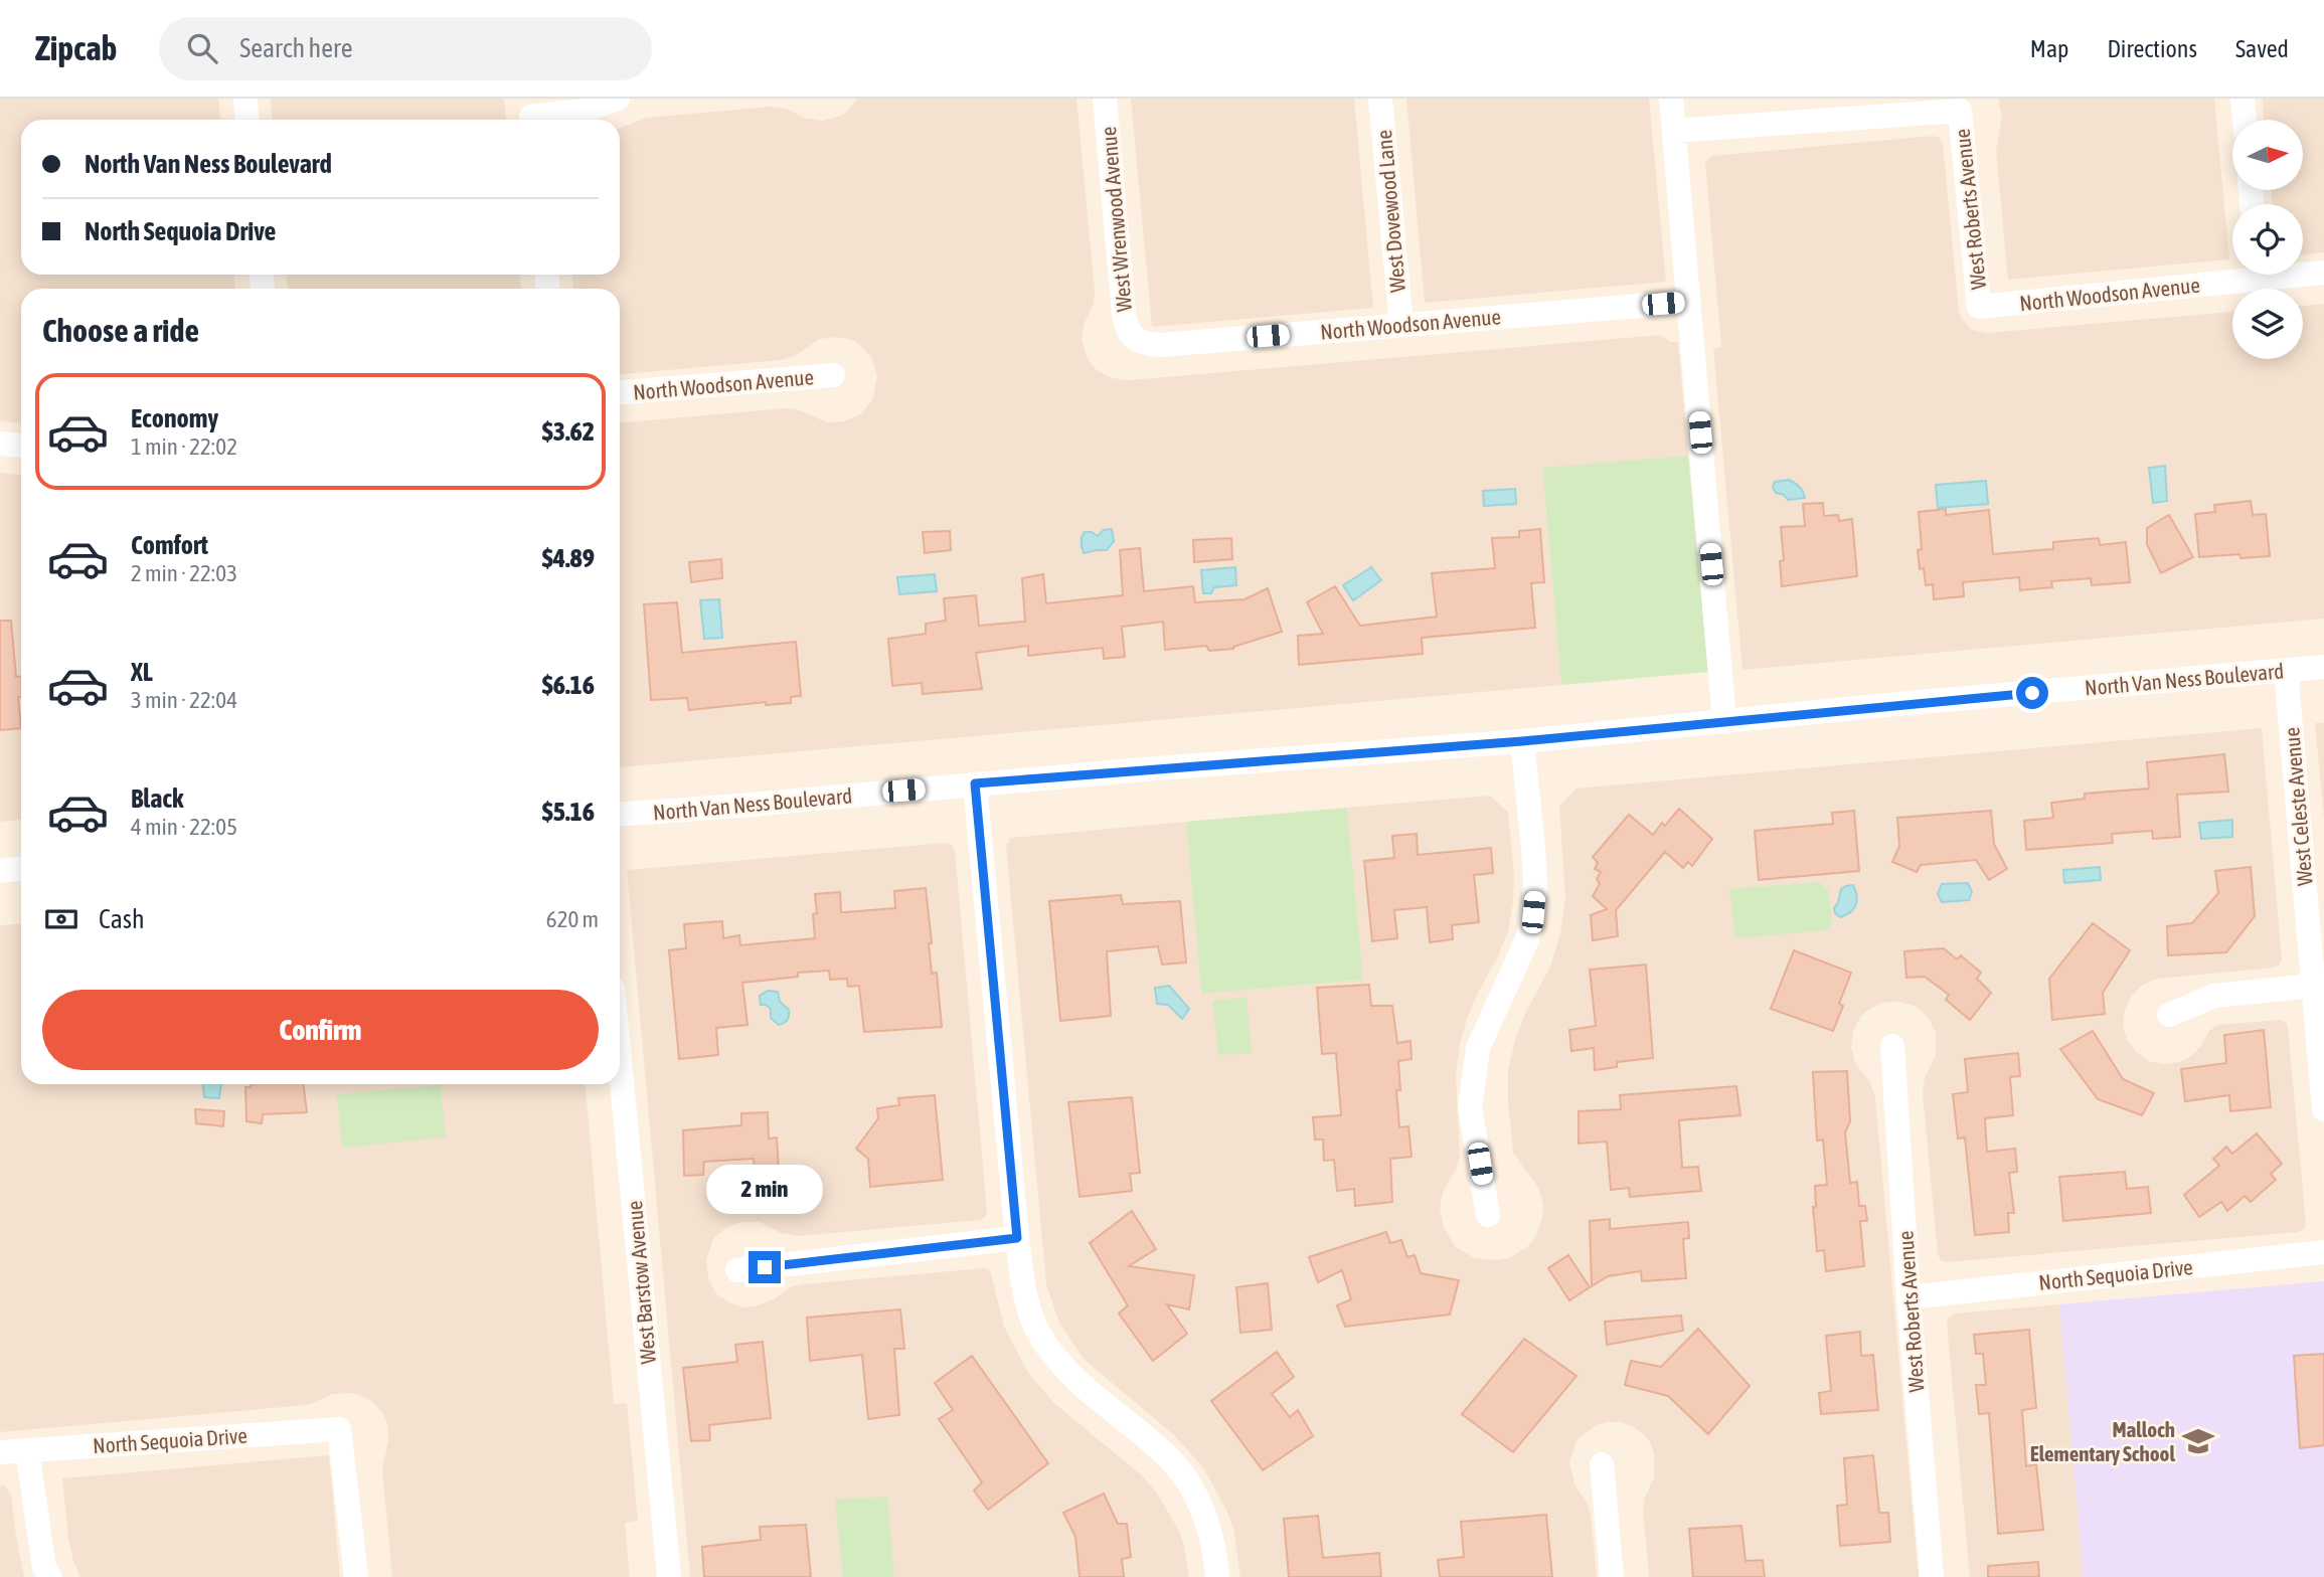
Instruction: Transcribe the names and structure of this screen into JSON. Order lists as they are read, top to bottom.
{
  "streets": {
    "street": [
      "West Roberts Avenue",
      "West Dovewood Lane",
      "West Wrenwood Avenue",
      "North Woodson Avenue",
      "North Van Ness Boulevard",
      "West Celeste Avenue",
      "North Sequoia Drive",
      "West Barstow Avenue"
    ]
  },
  "crossings": [
    ["West Roberts Avenue", "North Woodson Avenue"],
    ["West Roberts Avenue", "North Sequoia Drive"],
    ["West Dovewood Lane", "North Woodson Avenue"],
    ["West Wrenwood Avenue", "North Woodson Avenue"],
    ["North Van Ness Boulevard", "West Celeste Avenue"]
  ],
  "places": {
    "school or university": ["Malloch Elementary School"]
  },
  "north": "right",
  "page": {
    "header": "Zipcab",
    "search": "Search here",
    "nav": ["Map", "Directions", "Saved"],
    "banner": ["North Van Ness Boulevard", "North Sequoia Drive"],
    "heading": "Choose a ride",
    "list": [
      {
        "name": "Economy",
        "note": "1 min · 22:02",
        "value": "$3.62"
      },
      {
        "name": "Comfort",
        "note": "2 min · 22:03",
        "value": "$4.89"
      },
      {
        "name": "XL",
        "note": "3 min · 22:04",
        "value": "$6.16"
      },
      {
        "name": "Black",
        "note": "4 min · 22:05",
        "value": "$5.16"
      }
    ],
    "pay": ["Cash", "620 m"],
    "buttons": "Confirm",
    "bubble": "2 min"
  }
}
